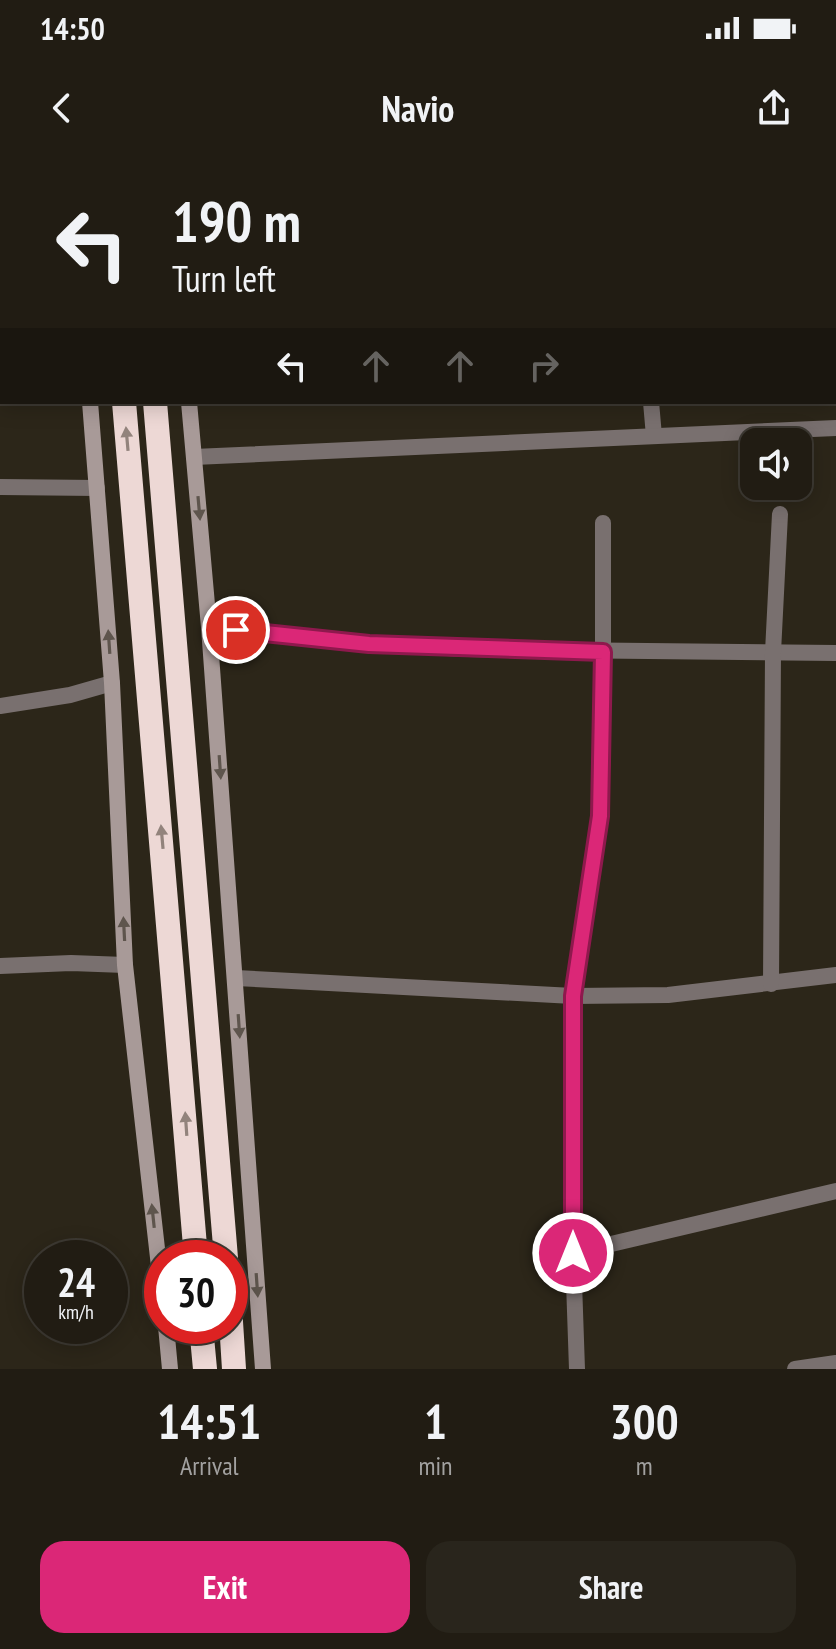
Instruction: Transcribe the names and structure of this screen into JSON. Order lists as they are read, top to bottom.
{
  "page": {
    "status": "14:50",
    "header": "Navio",
    "turn": ["190 m", "Turn left"],
    "speed": "24 km/h",
    "limit": "30",
    "eta": [
      "14:51",
      "Arrival",
      "1",
      "min",
      "300",
      "m"
    ],
    "buttons": ["Exit", "Share"]
  }
}
